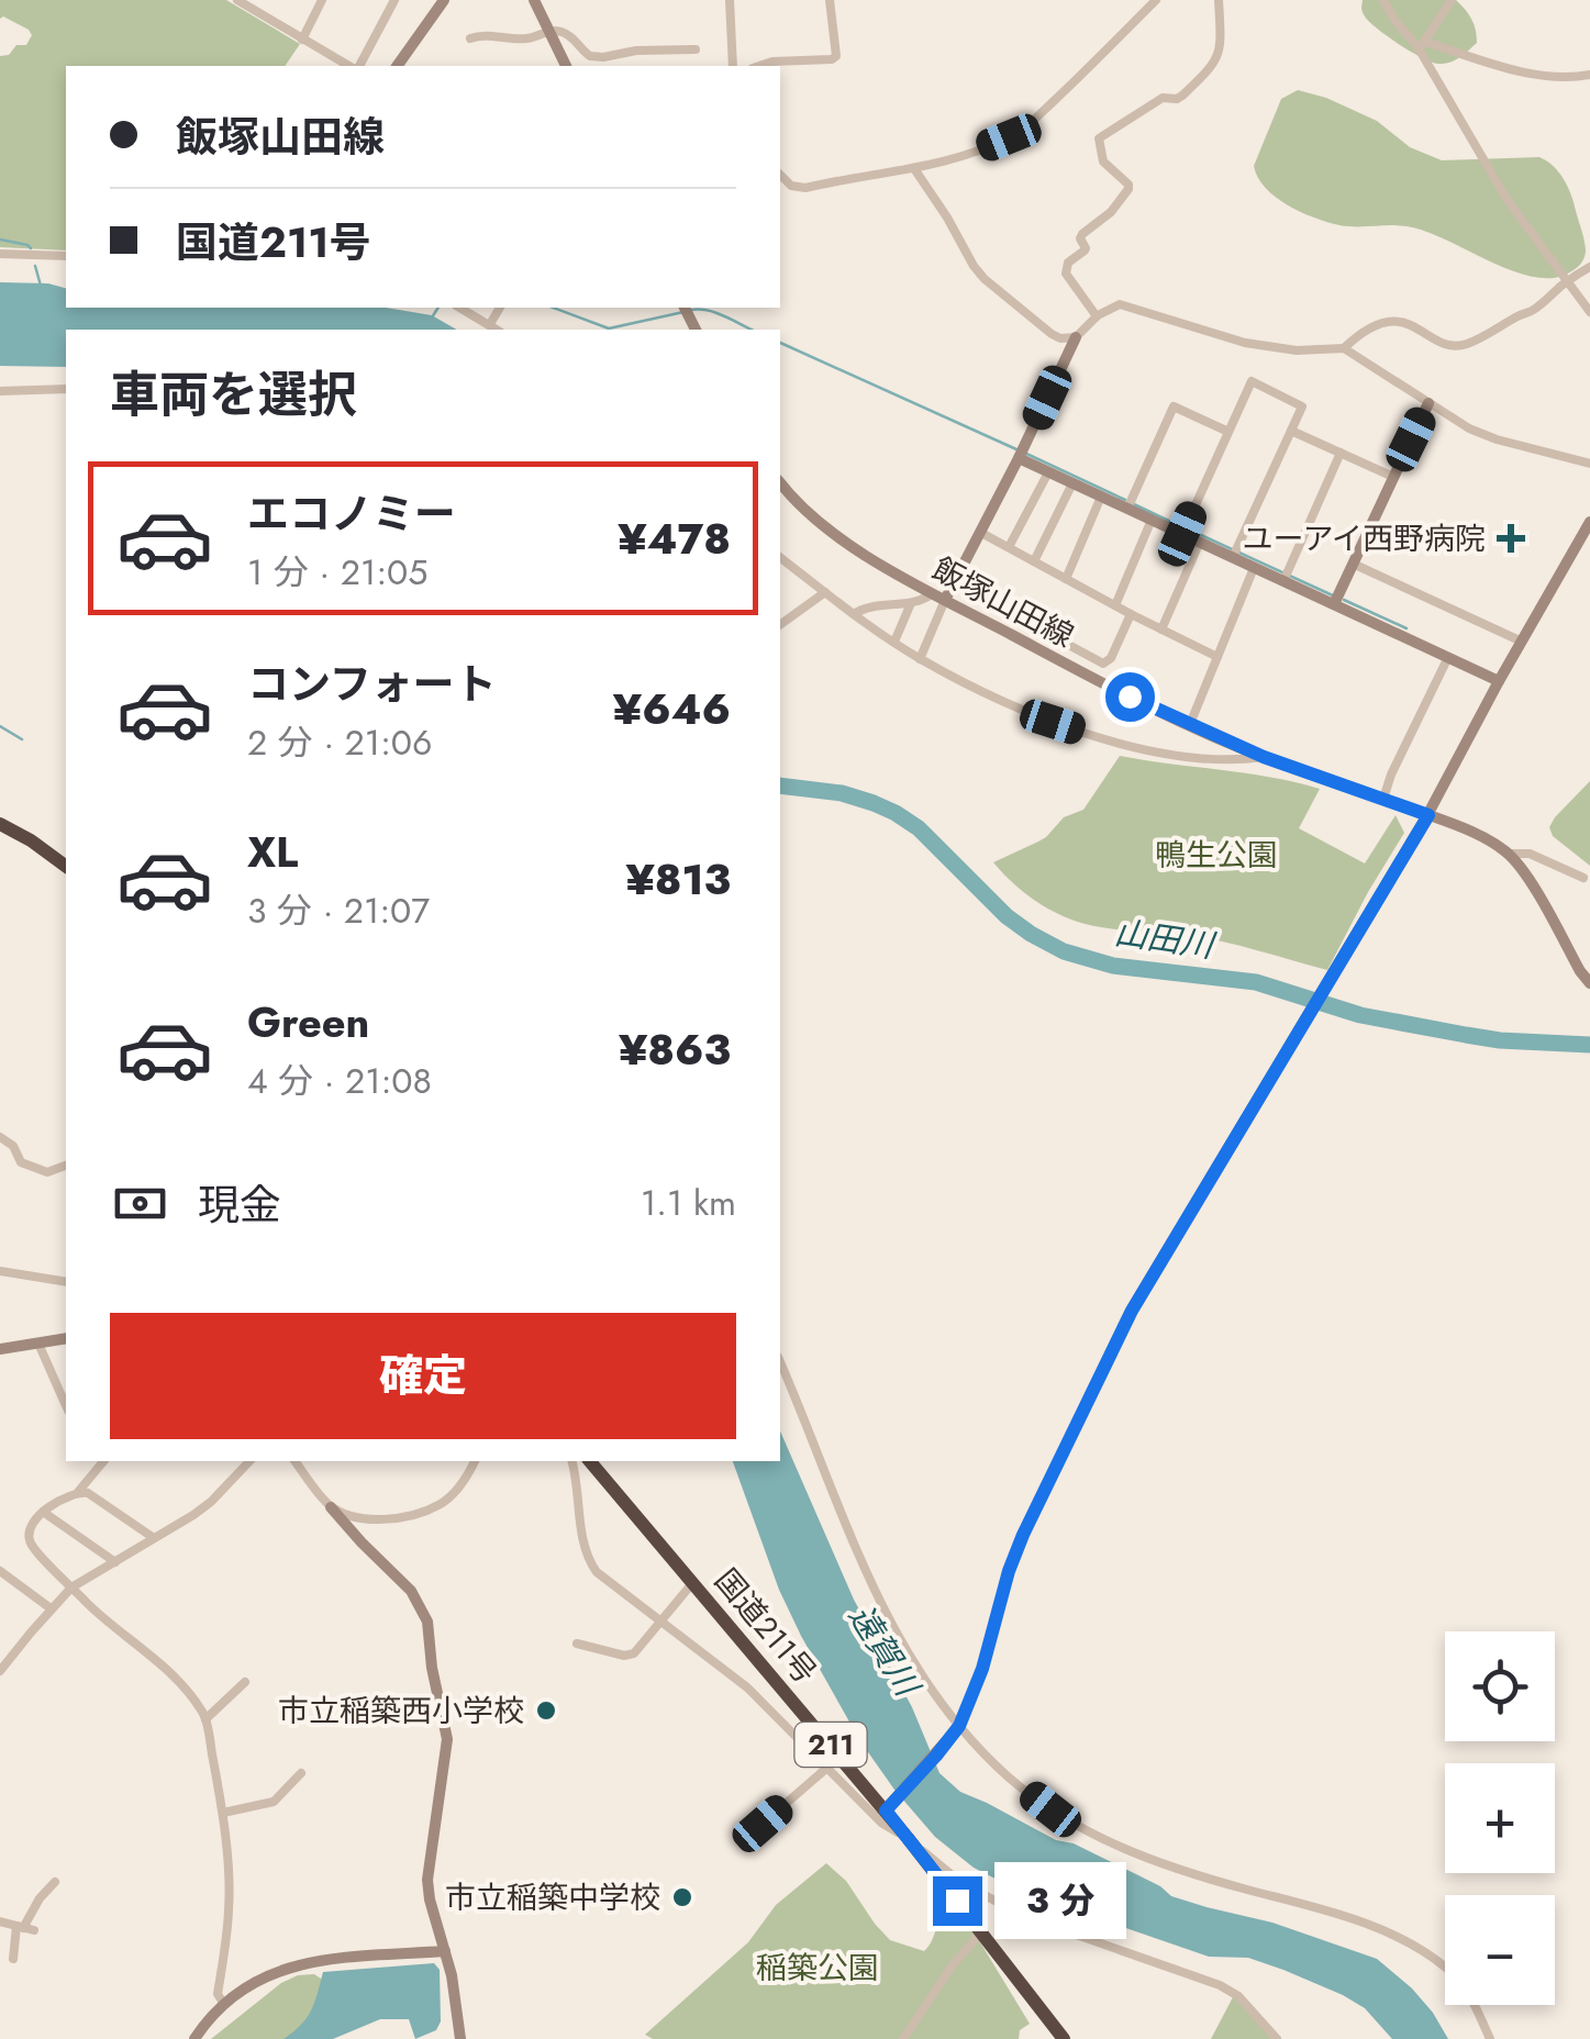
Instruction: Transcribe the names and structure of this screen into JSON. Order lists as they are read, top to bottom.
{
  "streets": {
    "highway": ["国道211号", "211"],
    "street": ["飯塚山田線"]
  },
  "water": ["山田川", "遠賀川"],
  "parks": ["鴨生公園", "稲築公園"],
  "places": {
    "health": ["ユーアイ西野病院"],
    "other": ["市立稲築西小学校", "市立稲築中学校"]
  },
  "page": {
    "banner": ["飯塚山田線", "国道211号"],
    "heading": "車両を選択",
    "list": [
      {
        "name": "エコノミー",
        "note": "1 分 · 21:05",
        "value": "¥478"
      },
      {
        "name": "コンフォート",
        "note": "2 分 · 21:06",
        "value": "¥646"
      },
      {
        "name": "XL",
        "note": "3 分 · 21:07",
        "value": "¥813"
      },
      {
        "name": "Green",
        "note": "4 分 · 21:08",
        "value": "¥863"
      }
    ],
    "pay": ["現金", "1.1 km"],
    "buttons": "確定",
    "map_buttons": ["+", "−"],
    "bubble": "3 分"
  }
}
